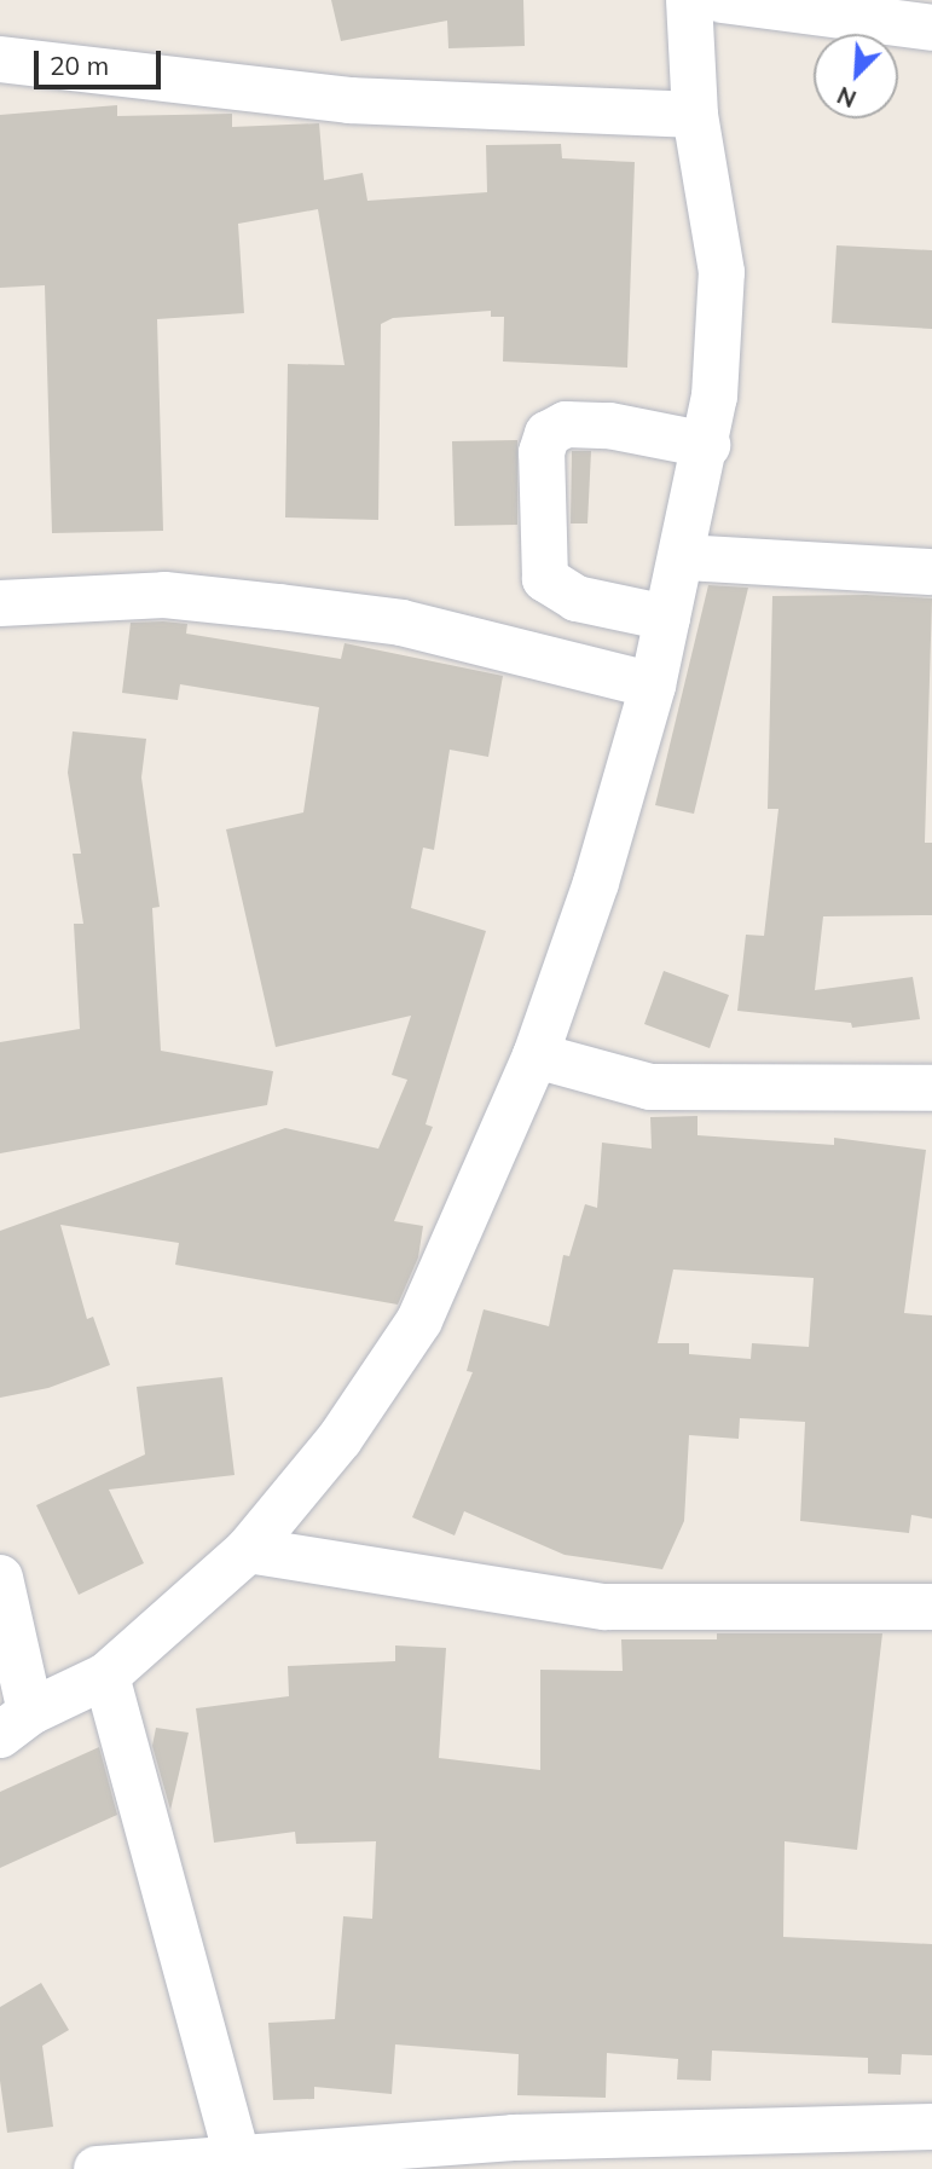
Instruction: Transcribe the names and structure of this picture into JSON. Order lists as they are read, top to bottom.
{
  "scale_bar": "20 m",
  "north": "bottom left"
}
